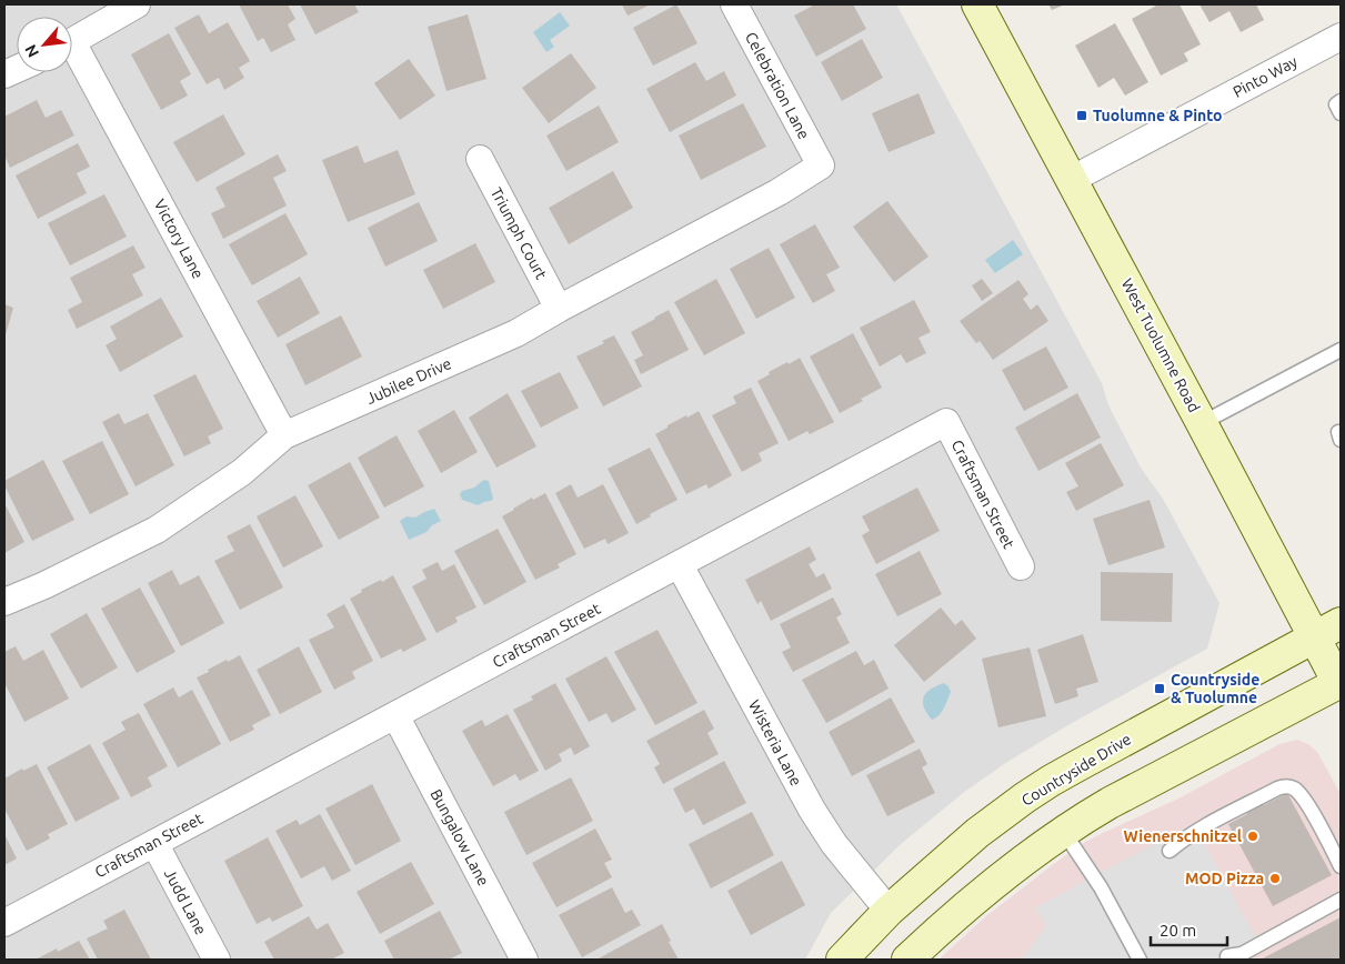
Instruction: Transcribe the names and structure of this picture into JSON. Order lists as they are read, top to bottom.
{
  "streets": {
    "street": [
      "Pinto Way",
      "Celebration Lane",
      "Triumph Court",
      "Victory Lane",
      "West Tuolumne Road",
      "Jubilee Drive",
      "Craftsman Street",
      "Wisteria Lane",
      "Countryside Drive",
      "Bungalow Lane",
      "Judd Lane"
    ]
  },
  "crossings": [
    ["Pinto Way", "West Tuolumne Road"],
    ["Celebration Lane", "Jubilee Drive"],
    ["Triumph Court", "Jubilee Drive"],
    ["Victory Lane", "Jubilee Drive"],
    ["West Tuolumne Road", "Countryside Drive"],
    ["Craftsman Street", "Wisteria Lane"],
    ["Craftsman Street", "Bungalow Lane"],
    ["Craftsman Street", "Judd Lane"],
    ["Wisteria Lane", "Countryside Drive"]
  ],
  "places": {
    "transit": ["Tuolumne & Pinto", "Countryside & Tuolumne"],
    "other": ["Wienerschnitzel", "MOD Pizza"]
  },
  "scale_bar": "20 m",
  "north": "bottom left"
}
